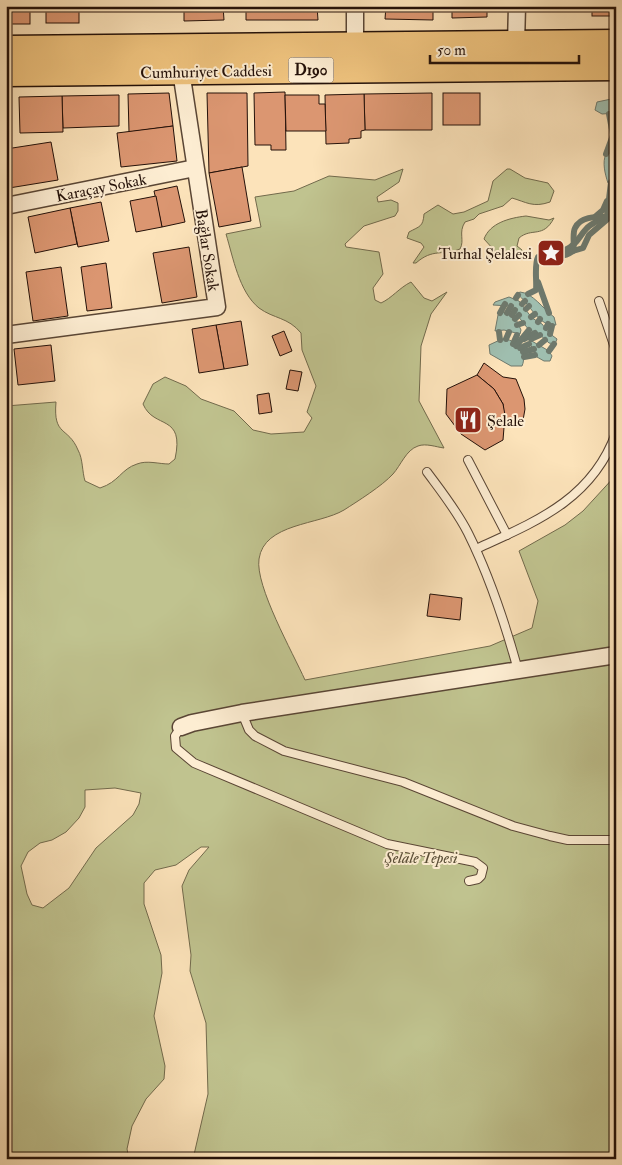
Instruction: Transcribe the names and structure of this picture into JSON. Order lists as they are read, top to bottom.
{
  "streets": {
    "highway": ["D190", "Cumhuriyet Caddesi"],
    "street": ["Karaçay Sokak", "Bağlar Sokak"]
  },
  "crossings": [
    ["Cumhuriyet Caddesi", "Bağlar Sokak"],
    ["Karaçay Sokak", "Bağlar Sokak"]
  ],
  "parks": ["Şelale Tepesi"],
  "places": {
    "place": ["Turhal Şelalesi"],
    "restaurant": ["Şelale"]
  },
  "scale_bar": "50 m"
}
